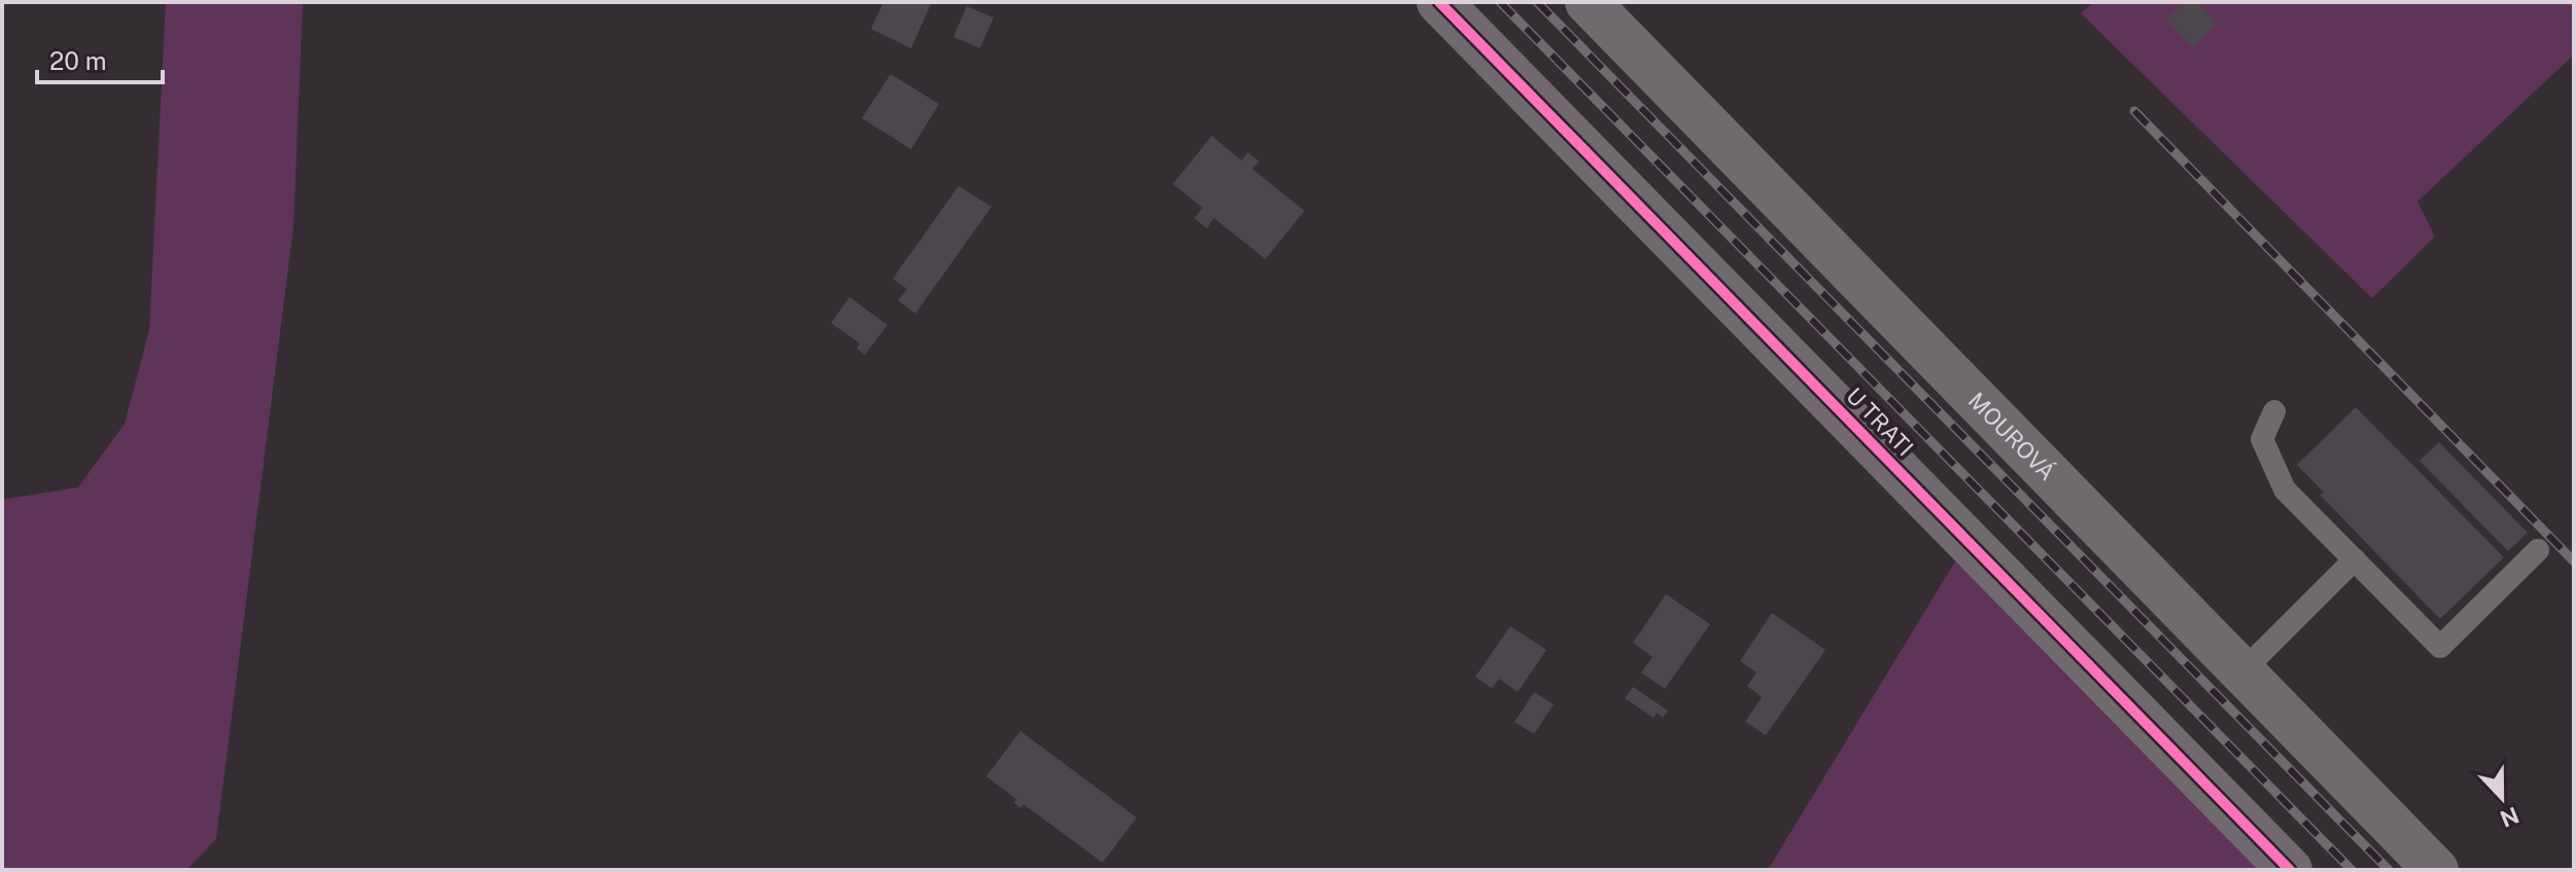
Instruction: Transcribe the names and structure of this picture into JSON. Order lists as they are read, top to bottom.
{
  "streets": {
    "street": ["U TRATI", "MOUROVÁ"]
  },
  "scale_bar": "20 m",
  "north": "bottom"
}
